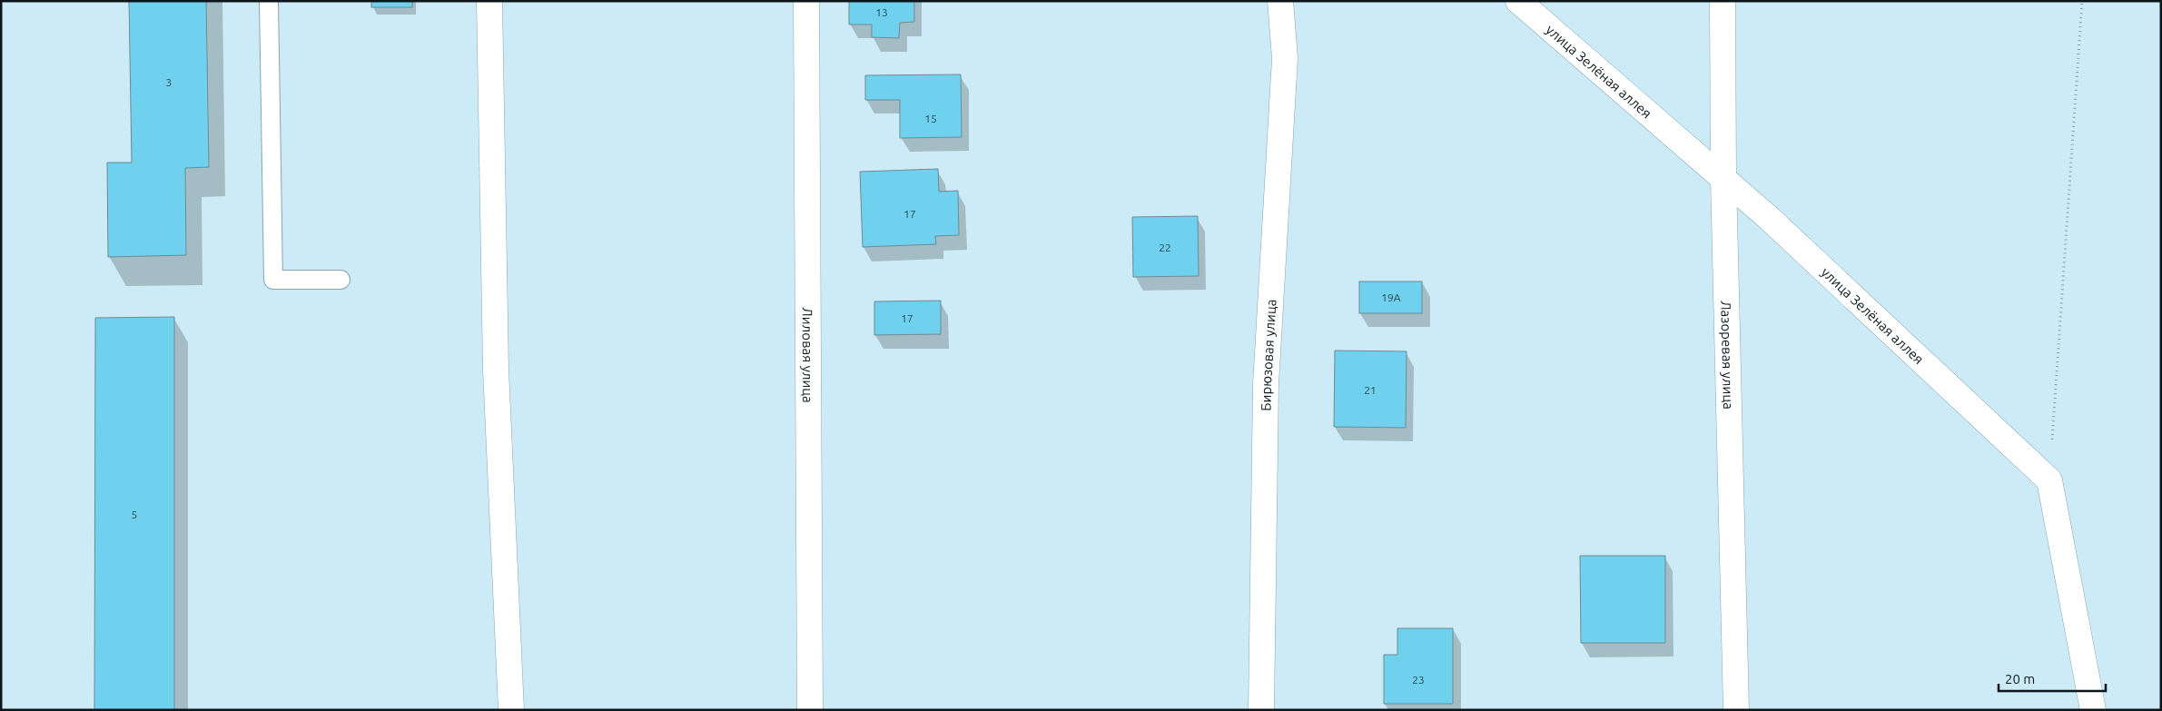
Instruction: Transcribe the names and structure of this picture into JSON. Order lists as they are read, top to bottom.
{
  "streets": {
    "street": [
      "улица Зелёная аллея",
      "Бирюзовая улица",
      "Лиловая улица",
      "Лазоревая улица"
    ]
  },
  "crossings": [
    ["улица Зелёная аллея", "Лазоревая улица"]
  ],
  "house_numbers": [
    "13",
    "3",
    "15",
    "17",
    "22",
    "19А",
    "17",
    "21",
    "5",
    "23"
  ],
  "scale_bar": "20 m"
}
